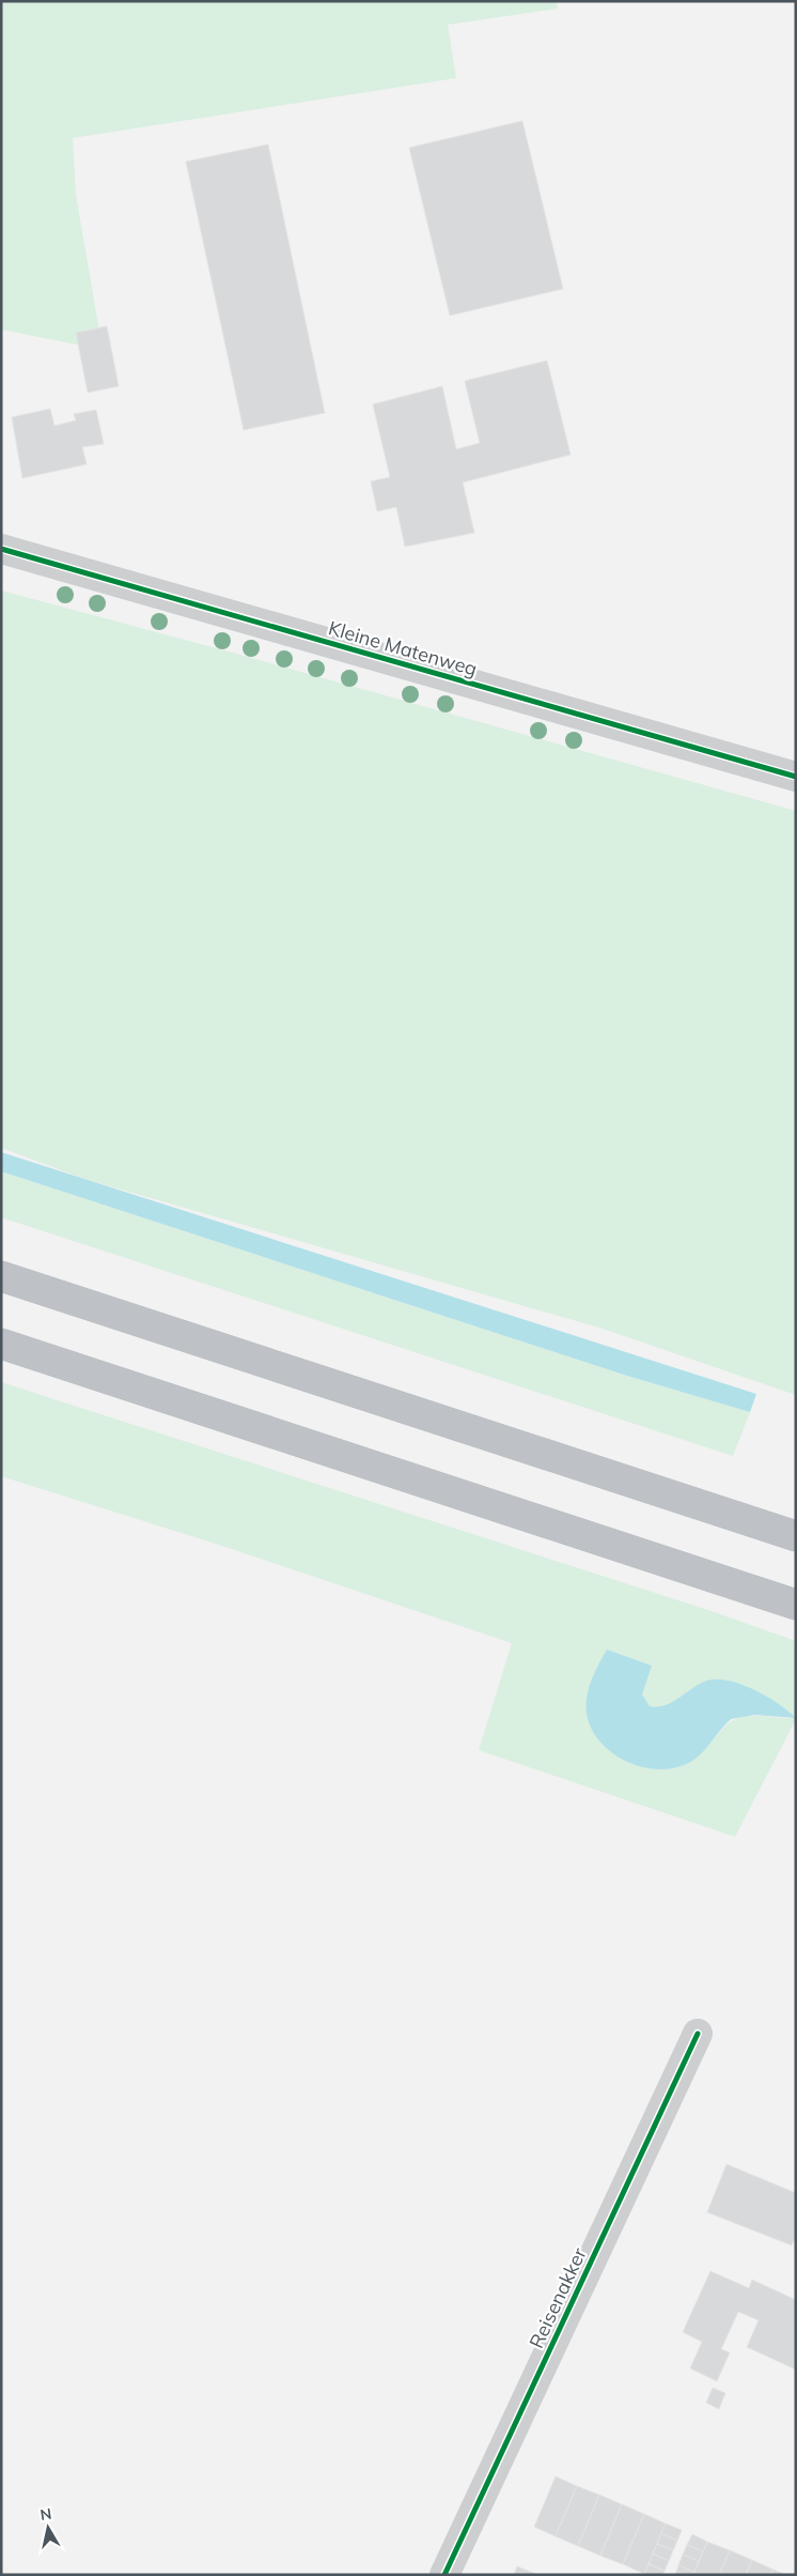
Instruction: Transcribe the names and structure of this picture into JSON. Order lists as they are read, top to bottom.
{
  "streets": {
    "street": ["Kleine Matenweg", "Reisenakker"]
  },
  "north": "top"
}
